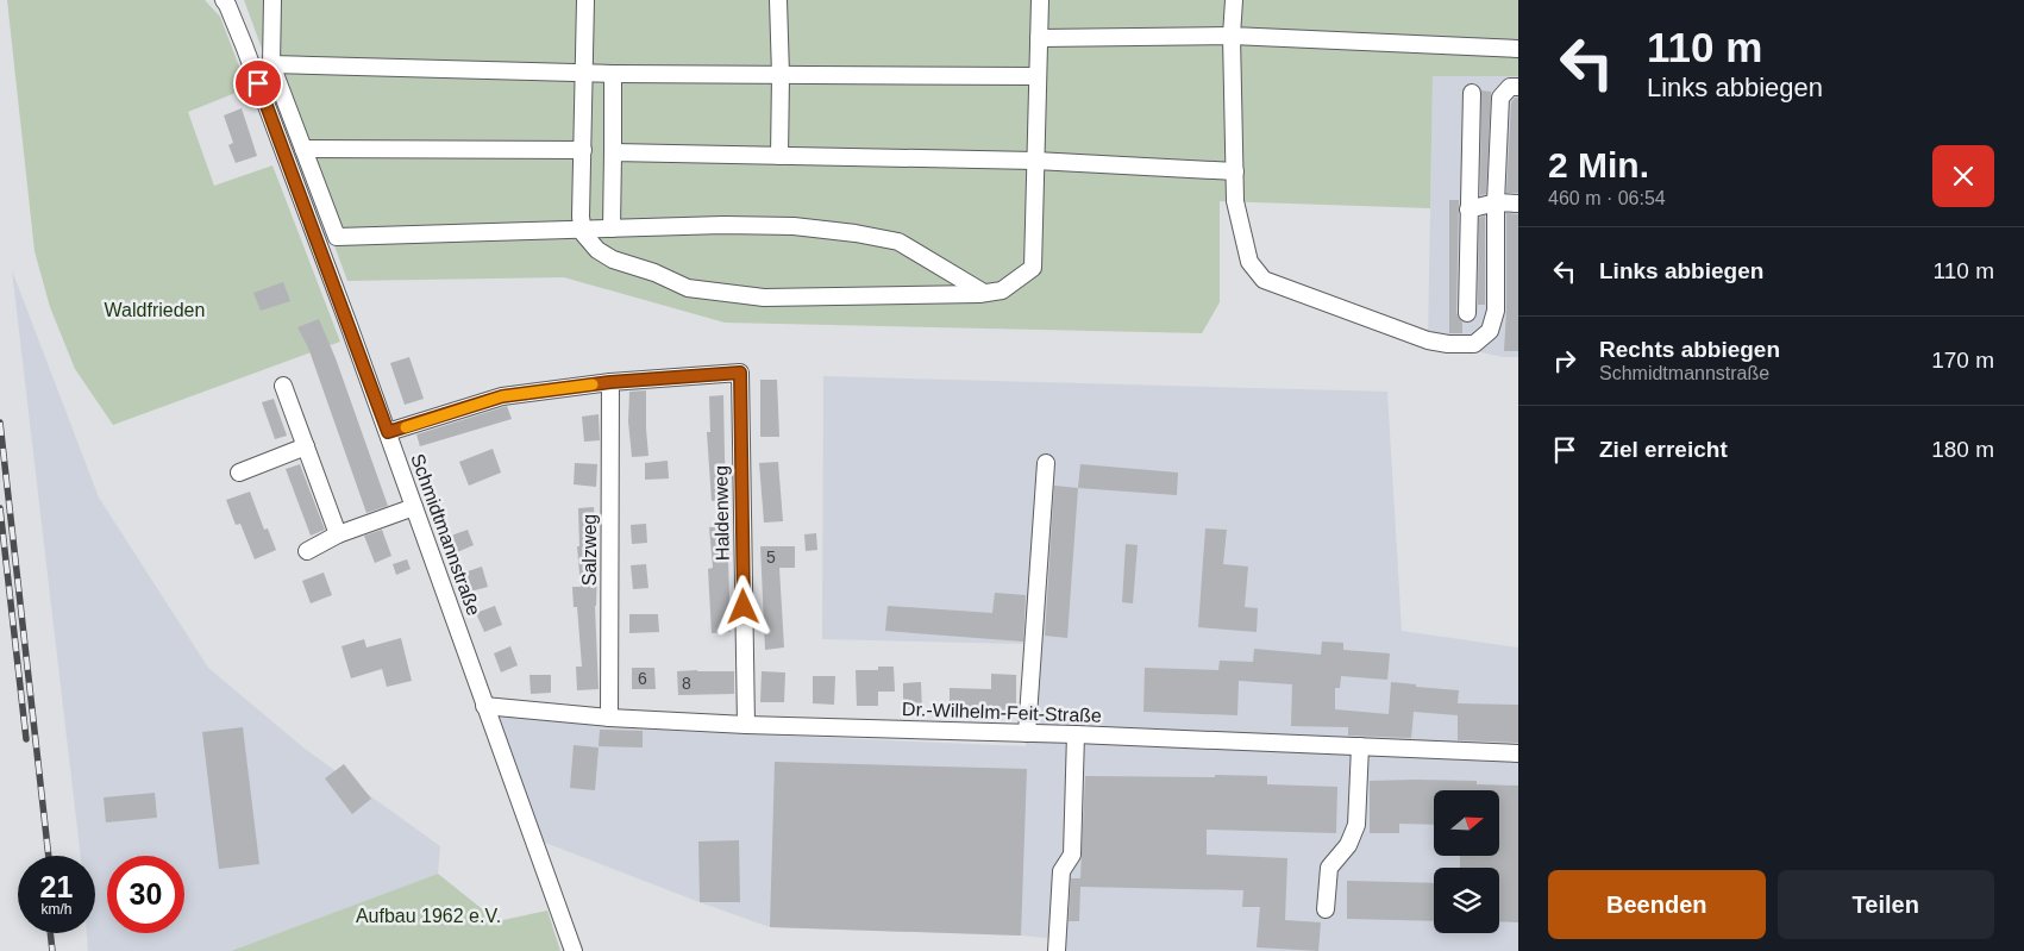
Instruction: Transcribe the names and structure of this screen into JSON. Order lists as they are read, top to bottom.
{
  "streets": {
    "street": [
      "Haldenweg",
      "Schmidtmannstraße",
      "Salzweg",
      "Dr.-Wilhelm-Feit-Straße"
    ]
  },
  "crossings": [
    ["Haldenweg", "Salzweg"],
    ["Haldenweg", "Dr.-Wilhelm-Feit-Straße"],
    ["Schmidtmannstraße", "Dr.-Wilhelm-Feit-Straße"],
    ["Salzweg", "Dr.-Wilhelm-Feit-Straße"]
  ],
  "parks": ["Waldfrieden", "Aufbau 1962 e.V."],
  "house_numbers": ["5", "6", "8"],
  "north": "right",
  "page": {
    "turn": ["110 m", "Links abbiegen"],
    "heading": ["2 Min.", "460 m · 06:54"],
    "list": [
      {
        "name": "Links abbiegen",
        "value": "110 m"
      },
      {
        "name": "Rechts abbiegen",
        "note": "Schmidtmannstraße",
        "value": "170 m"
      },
      {
        "name": "Ziel erreicht",
        "value": "180 m"
      }
    ],
    "speed": "21 km/h",
    "limit": "30",
    "buttons": ["Beenden", "Teilen"]
  }
}
